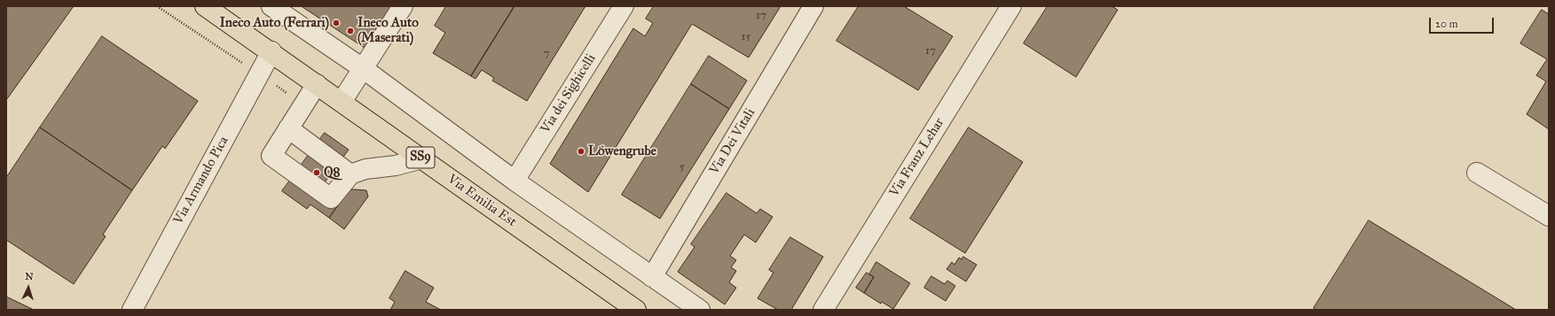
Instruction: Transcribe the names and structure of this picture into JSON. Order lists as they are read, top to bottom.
{
  "streets": {
    "main road": ["SS9", "Via Emilia Est"],
    "street": [
      "Via dei Sighicelli",
      "Via Dei Vitali",
      "Via Franz Lehar",
      "Via Armando Pica"
    ]
  },
  "crossings": [
    ["Via Armando Pica", "Via Emilia Est"]
  ],
  "places": [
    "Ineco Auto (Ferrari)",
    "Ineco Auto (Maserati)",
    "Löwengrube",
    "Q8"
  ],
  "house_numbers": [
    "17",
    "15",
    "17",
    "7",
    "5"
  ],
  "scale_bar": "20 m",
  "north": "top"
}
